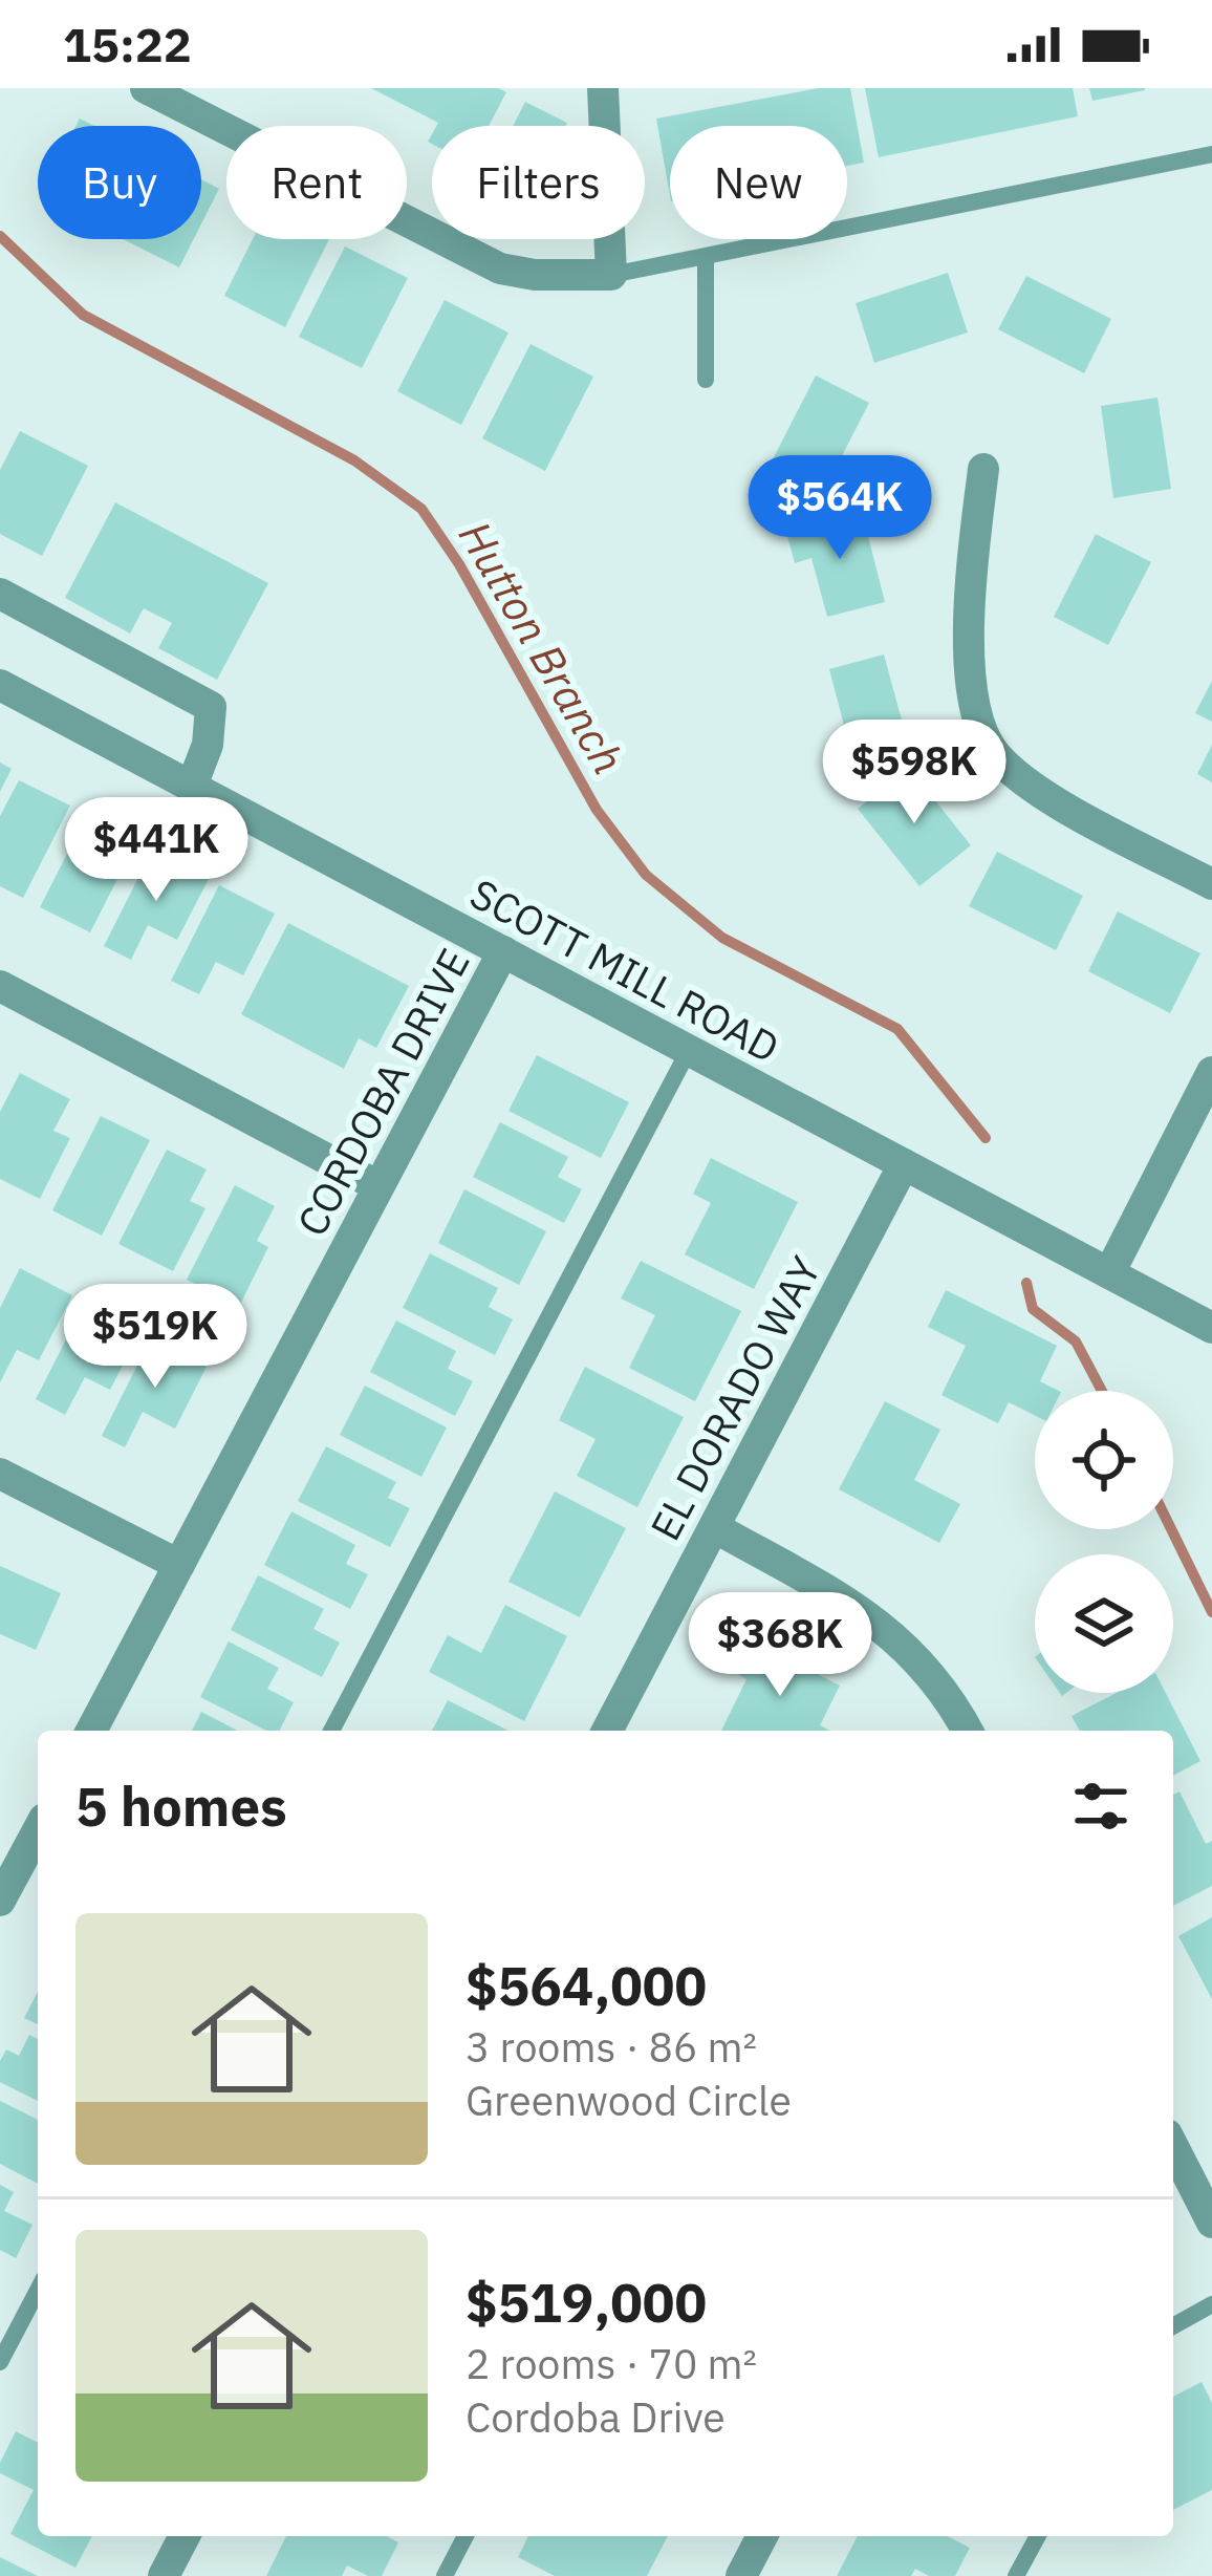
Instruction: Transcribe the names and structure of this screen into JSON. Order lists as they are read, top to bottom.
{
  "streets": {
    "street": ["SCOTT MILL ROAD", "CORDOBA DRIVE", "EL DORADO WAY"]
  },
  "crossings": [
    ["SCOTT MILL ROAD", "CORDOBA DRIVE"],
    ["SCOTT MILL ROAD", "EL DORADO WAY"]
  ],
  "water": ["Hutton Branch"],
  "page": {
    "status": "15:22",
    "chip": [
      "Buy",
      "Rent",
      "Filters",
      "New"
    ],
    "price": [
      "$564K",
      "$598K",
      "$441K",
      "$519K",
      "$368K"
    ],
    "heading": "5 homes",
    "list": [
      {
        "name": "$564,000",
        "note": "3 rooms · 86 m² · Greenwood Circle"
      },
      {
        "name": "$519,000",
        "note": "2 rooms · 70 m² · Cordoba Drive"
      }
    ]
  }
}
